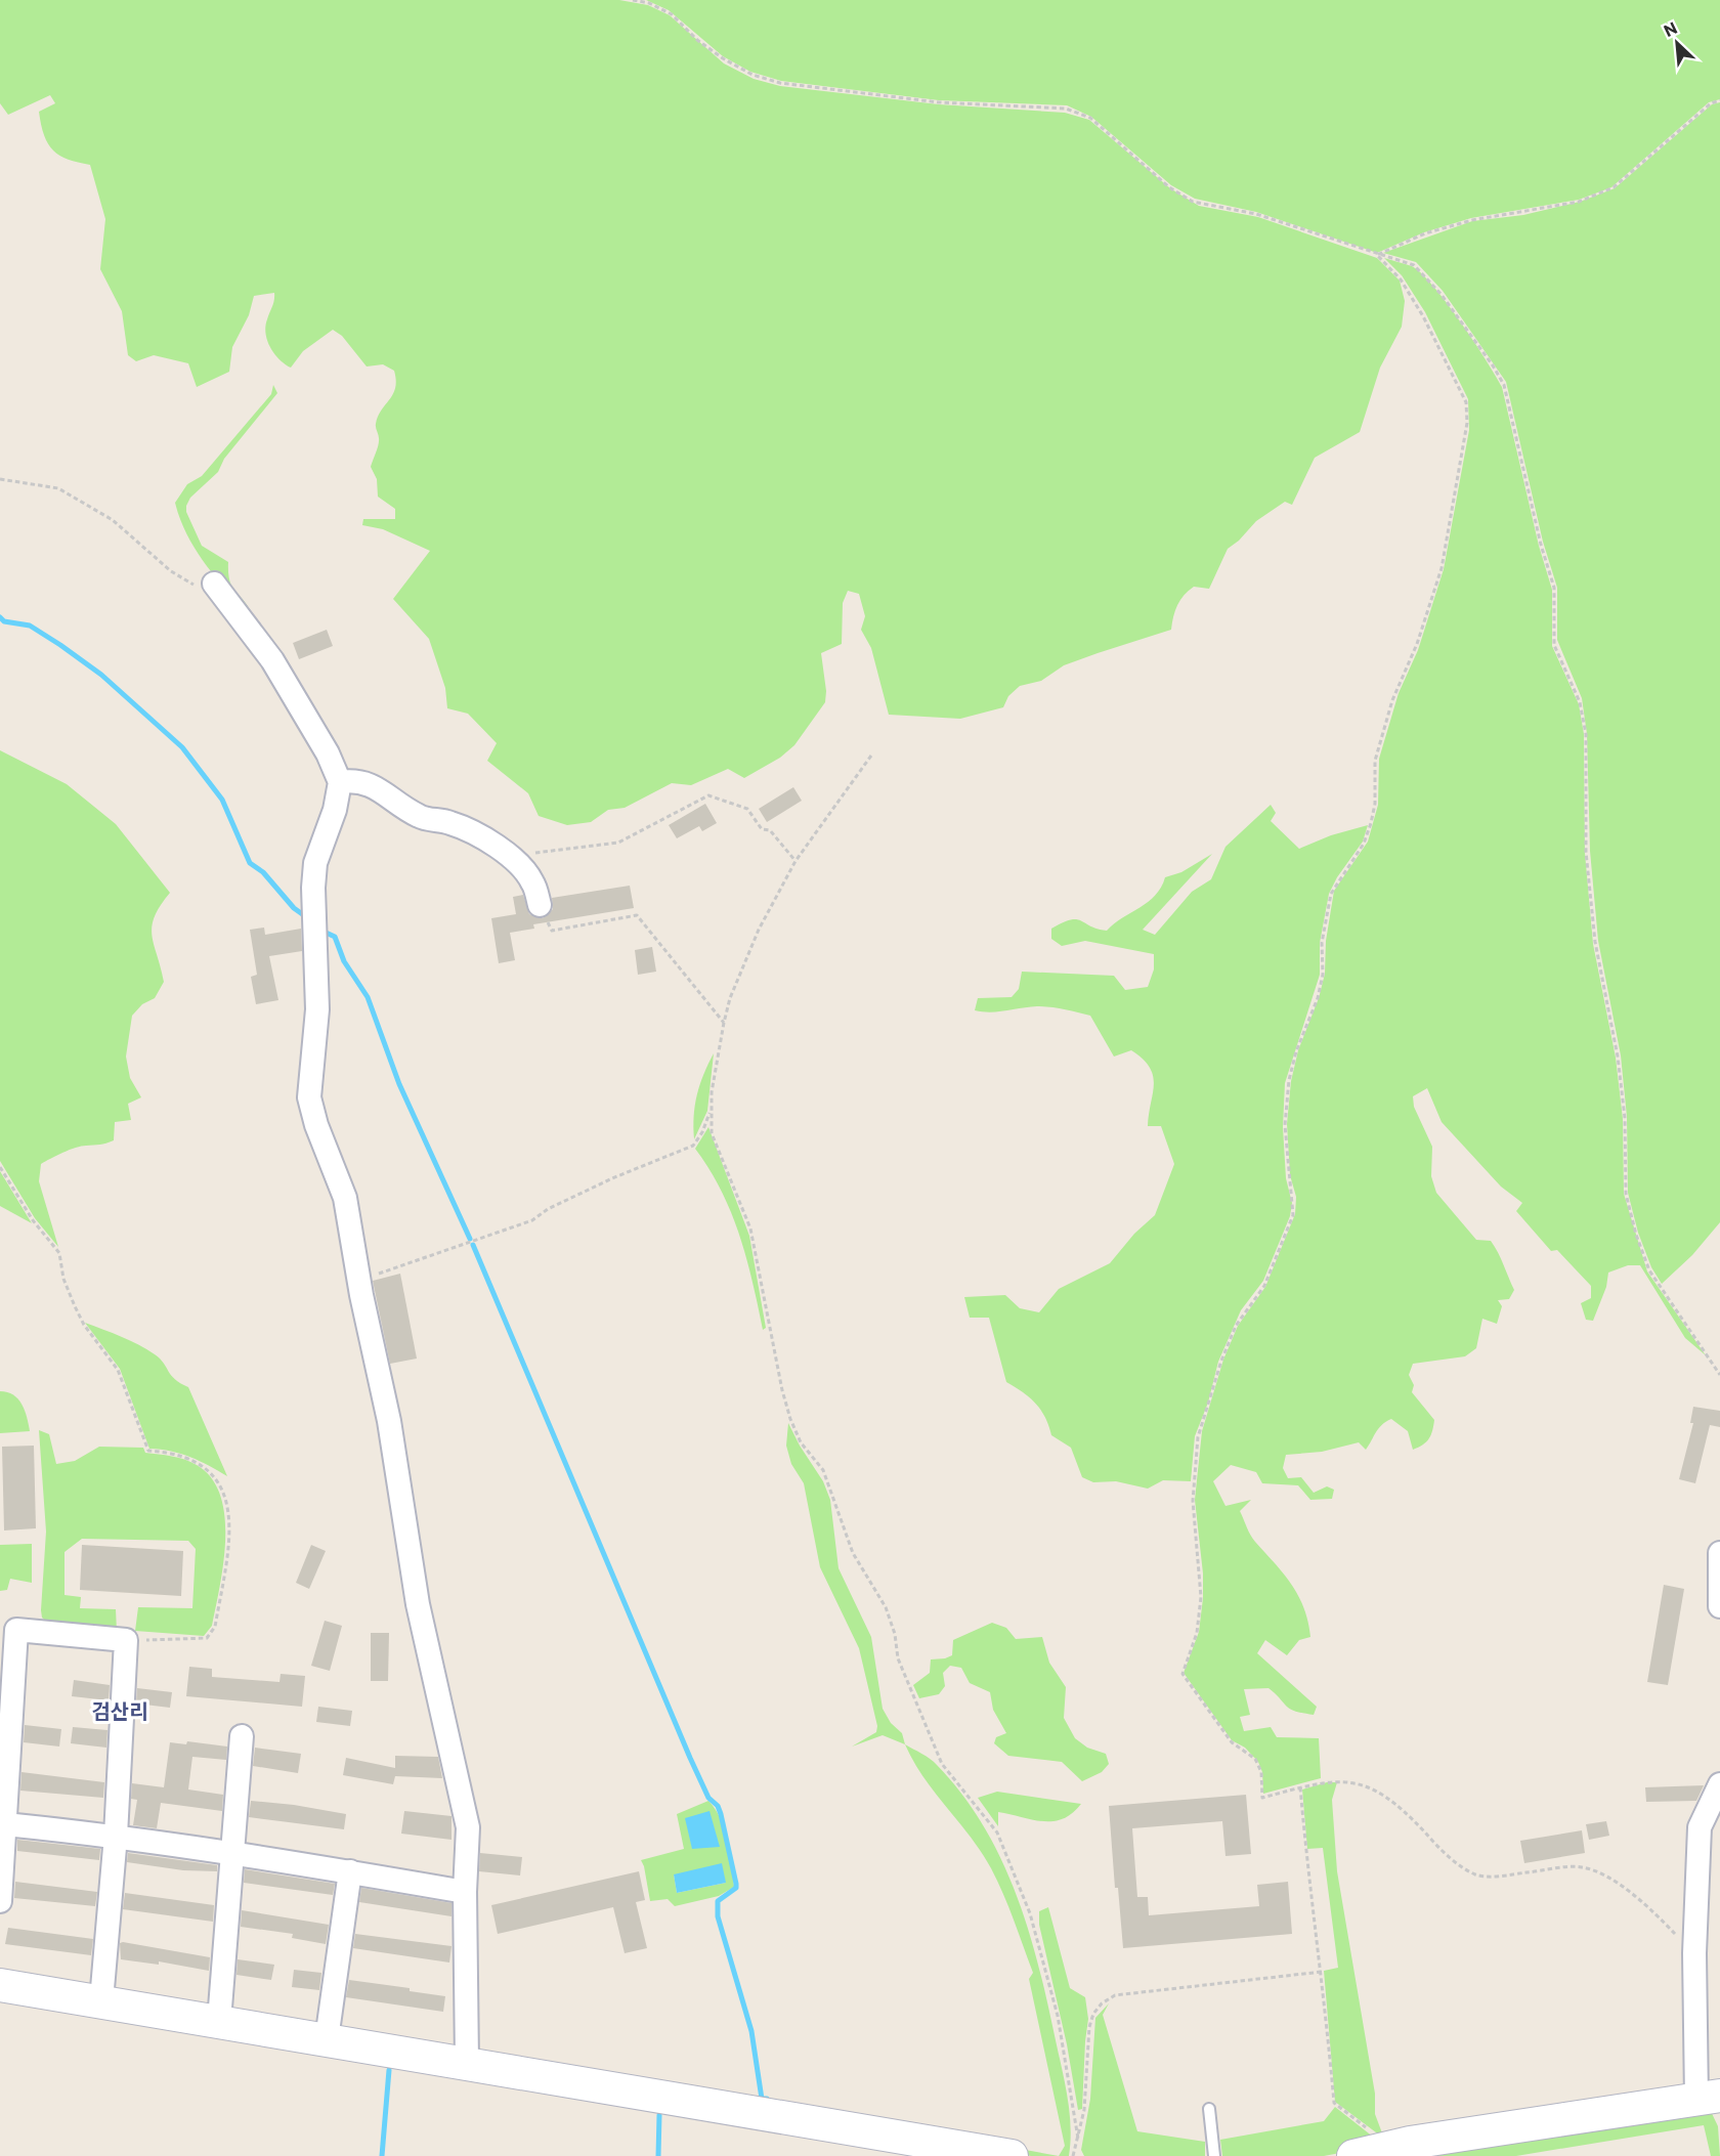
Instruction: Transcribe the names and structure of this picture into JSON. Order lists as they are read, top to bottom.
{
  "districts": ["검산리"],
  "north": "top left"
}
